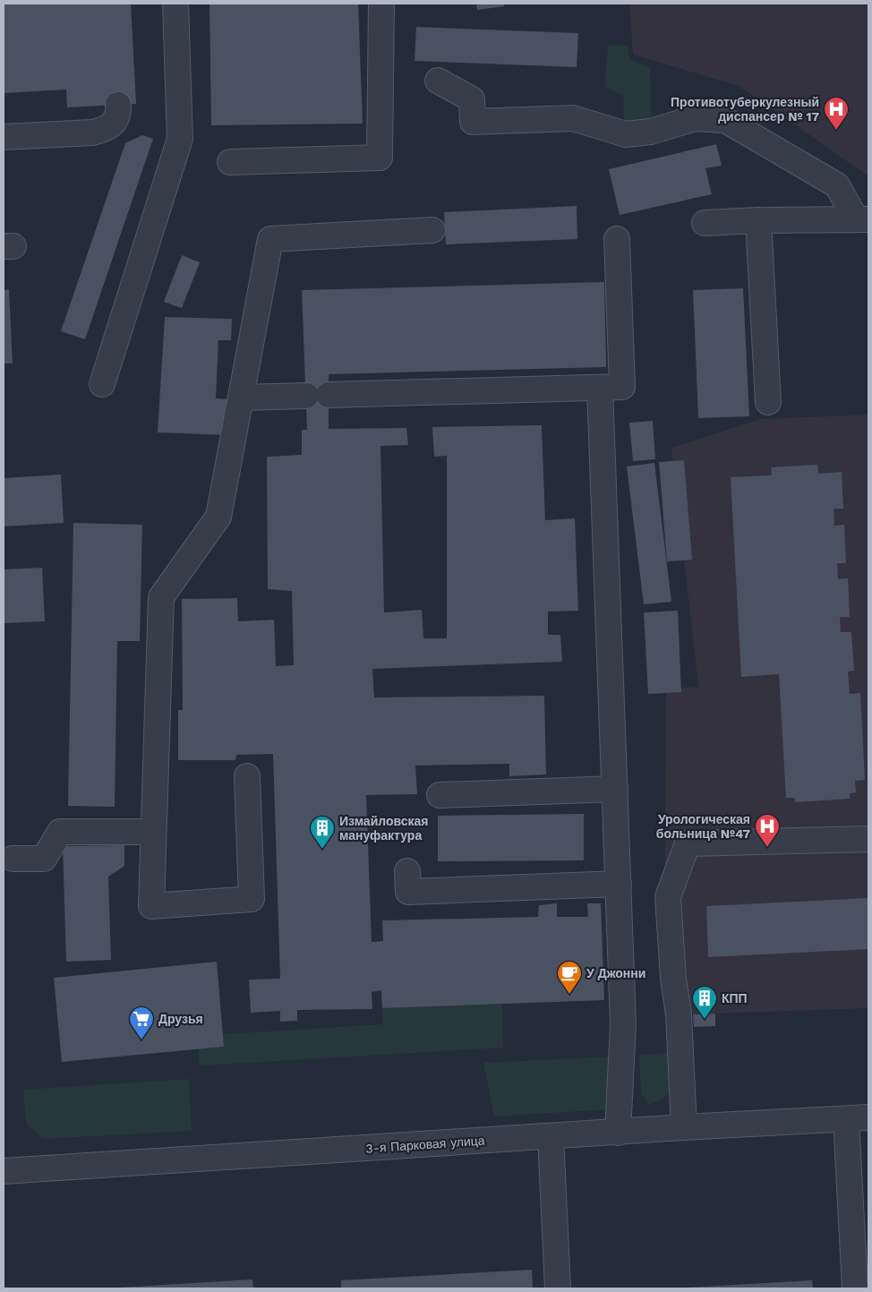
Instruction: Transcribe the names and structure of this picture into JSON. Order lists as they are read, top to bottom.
{
  "streets": {
    "street": ["3-я Парковая улица"]
  },
  "places": {
    "hospital": ["Противотуберкулезный диспансер № 17", "Урологическая больница №47"],
    "building": ["Измайловская мануфактура", "КПП"],
    "cafe": ["У Джонни"],
    "supermarket": ["Друзья"]
  }
}
